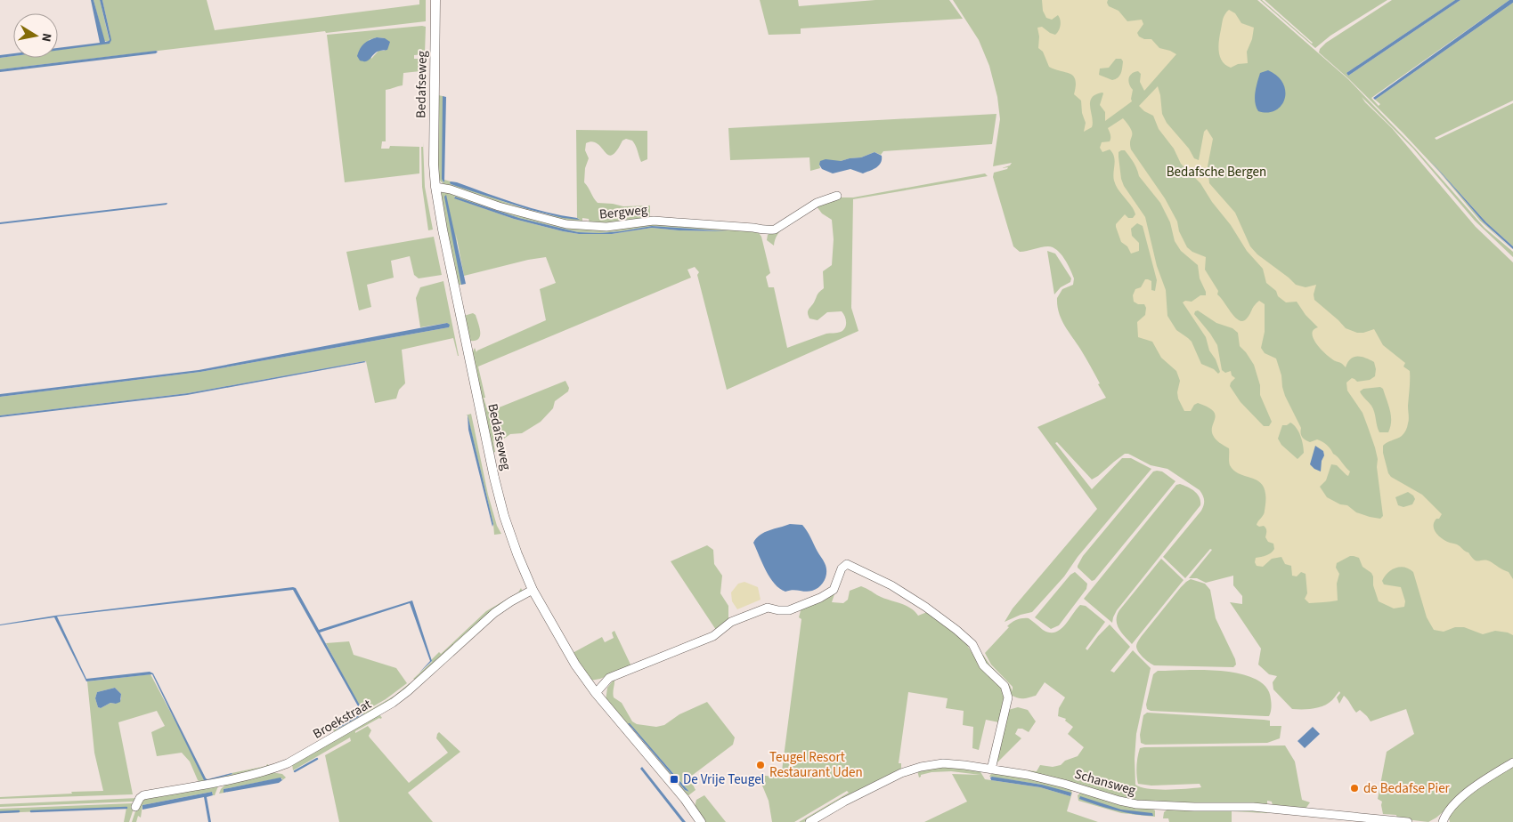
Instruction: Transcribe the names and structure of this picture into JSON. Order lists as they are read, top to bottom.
{
  "streets": {
    "street": [
      "Bedafseweg",
      "Bergweg",
      "Broekstraat",
      "Schansweg"
    ]
  },
  "crossings": [
    ["Bedafseweg", "Bergweg"],
    ["Bedafseweg", "Broekstraat"]
  ],
  "parks": ["Bedafsche Bergen"],
  "places": {
    "other": ["Teugel Resort Restaurant Uden", "de Bedafse Pier"],
    "transit": ["De Vrije Teugel"]
  },
  "north": "right"
}
